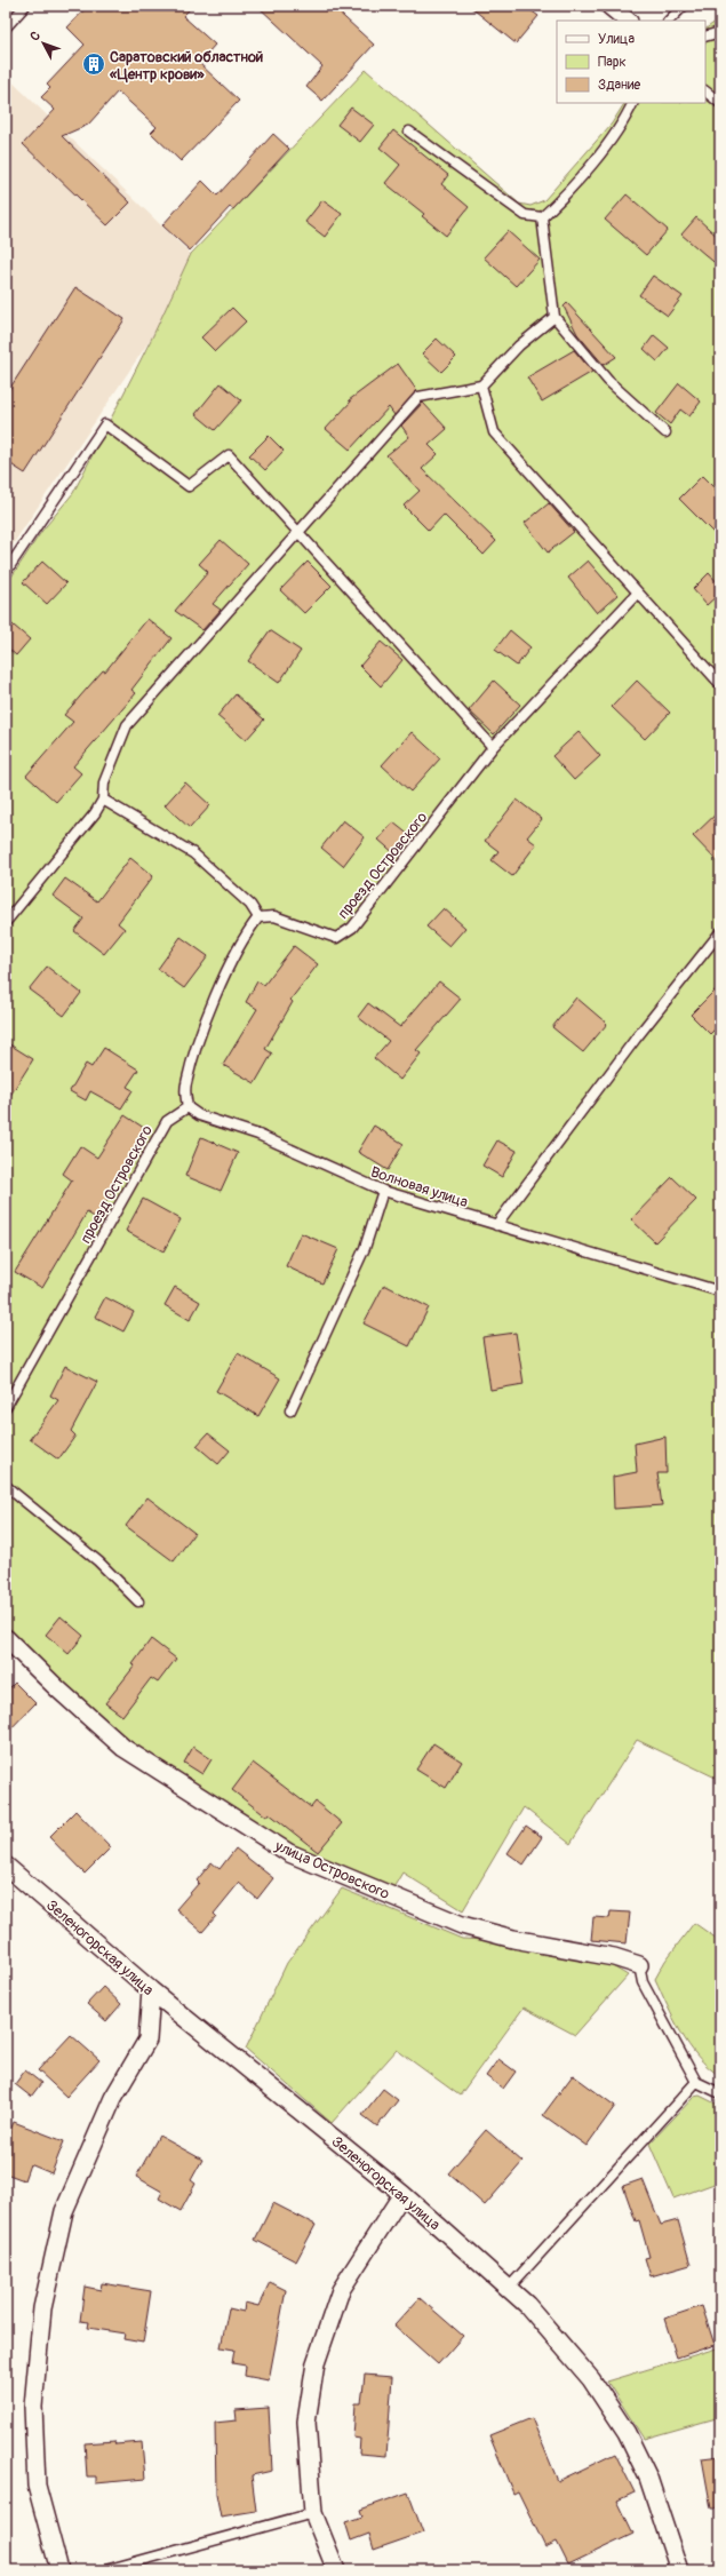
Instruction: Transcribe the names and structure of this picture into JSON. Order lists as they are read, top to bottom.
{
  "streets": {
    "street": ["улица Островского", "Зеленогорская улица"],
    "lane": ["проезд Островского", "Волновая улица"]
  },
  "crossings": [
    ["проезд Островского", "Волновая улица"]
  ],
  "places": {
    "building": ["Саратовский областной «Центр крови»"]
  },
  "legend": ["Улица", "Парк", "Здание"],
  "north": "top left"
}
